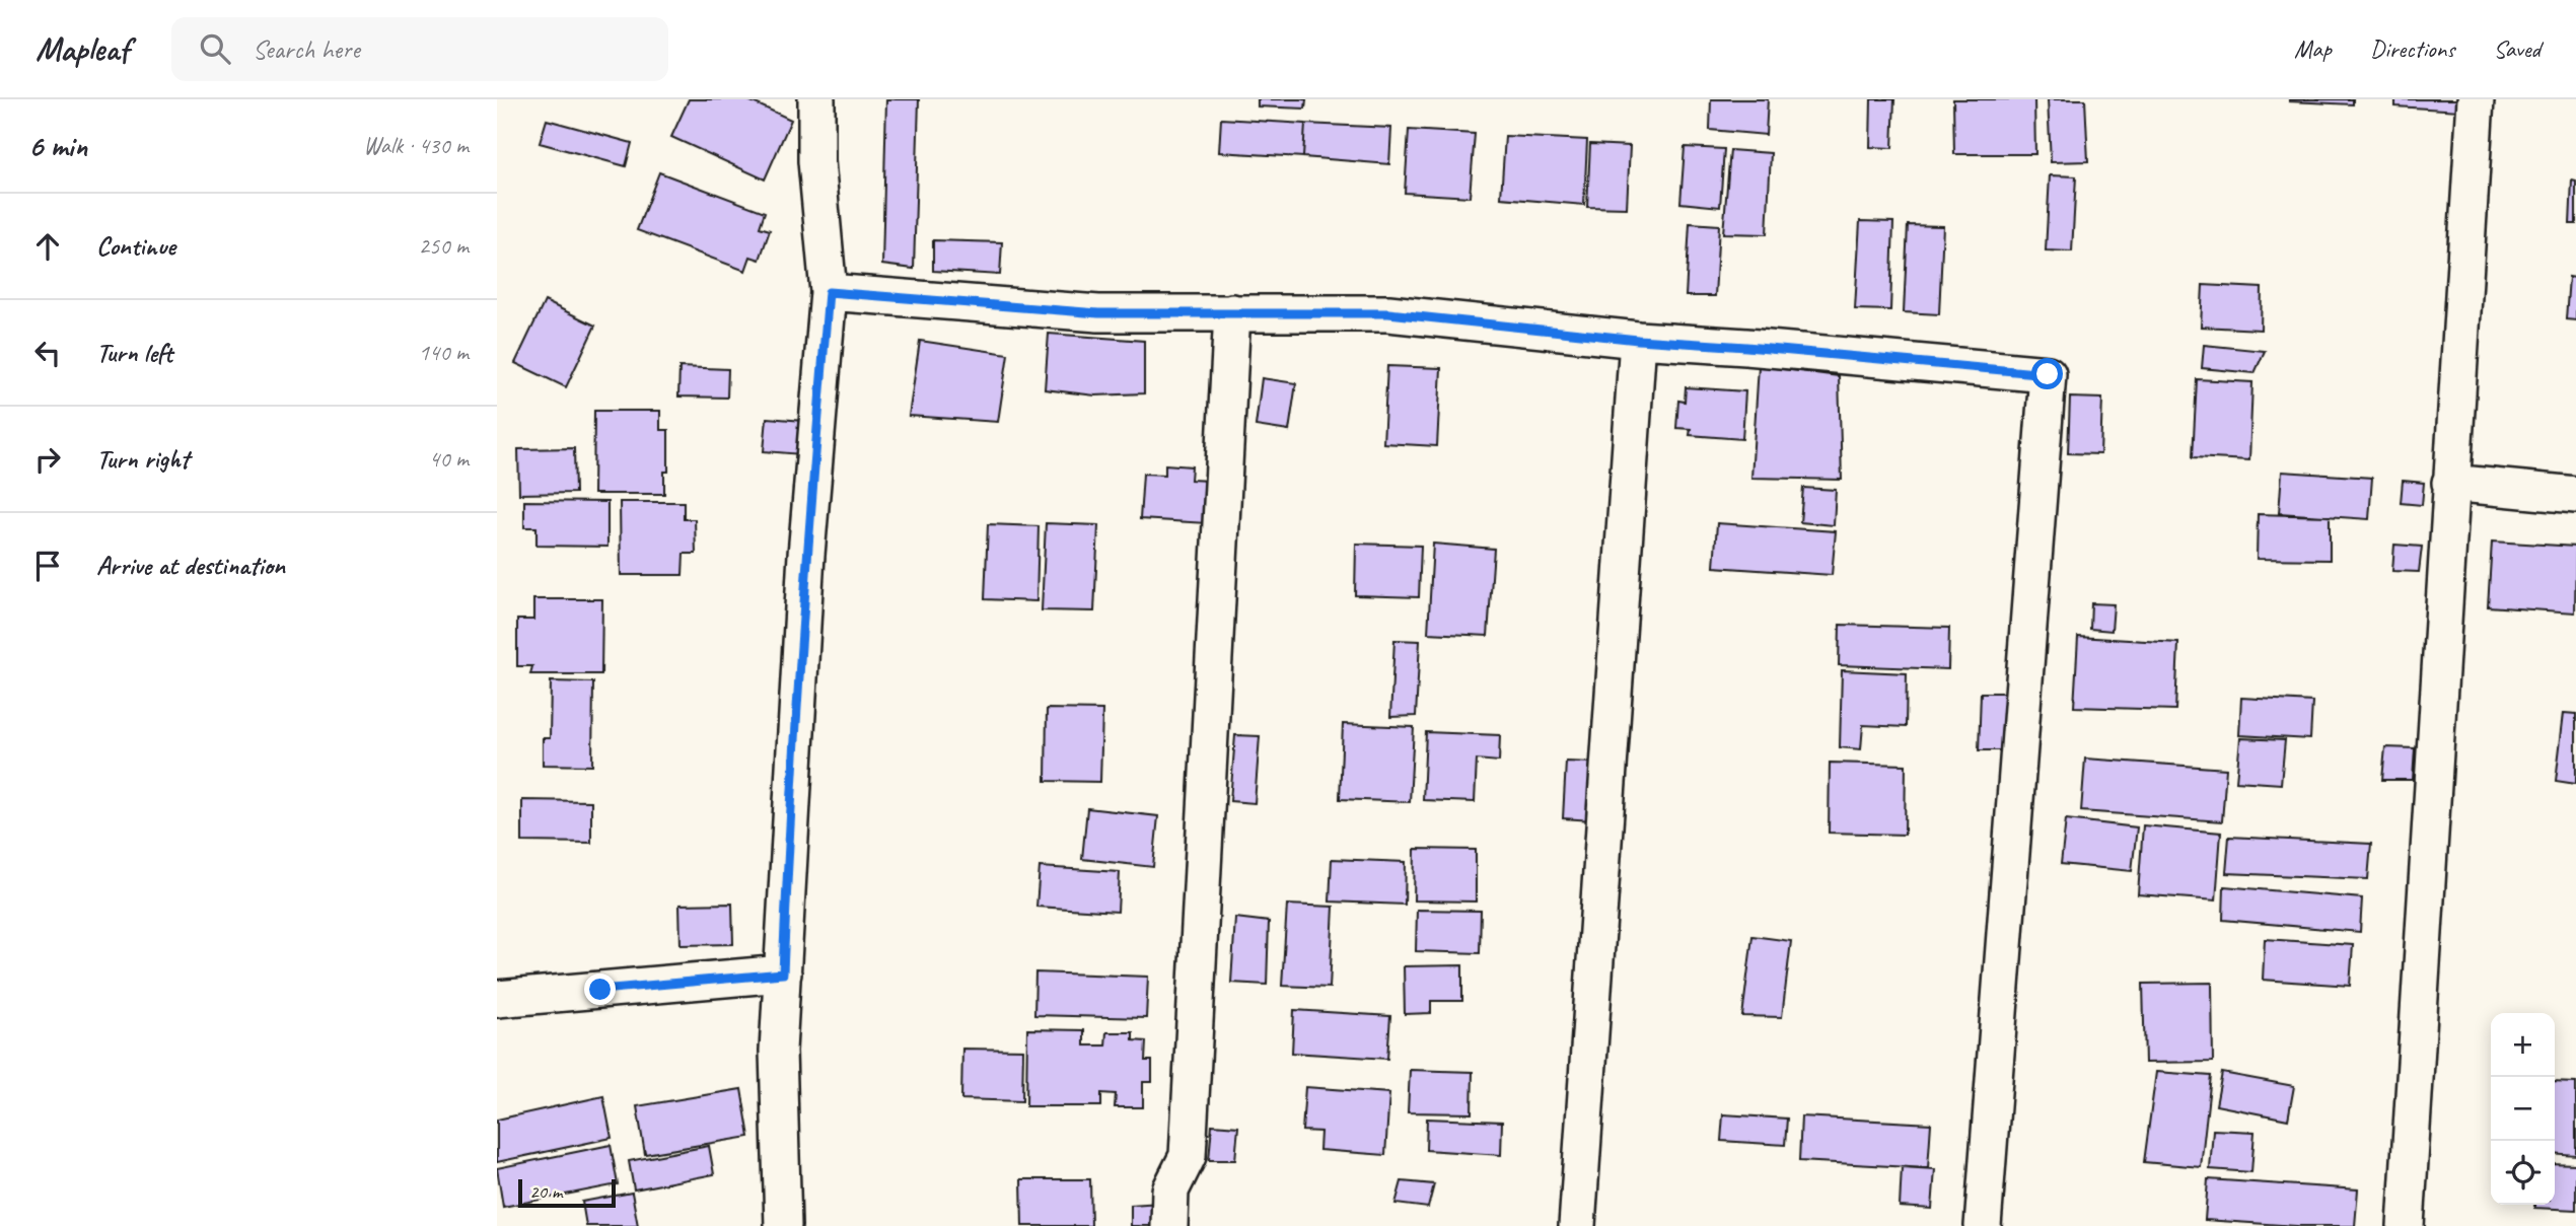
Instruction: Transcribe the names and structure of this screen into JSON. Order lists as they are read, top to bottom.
{
  "scale_bar": "20 m",
  "page": {
    "header": "Mapleaf",
    "search": "Search here",
    "nav": ["Map", "Directions", "Saved"],
    "heading": ["6 min", "Walk · 430 m"],
    "list": [
      ["Continue", "250 m"],
      ["Turn left", "140 m"],
      ["Turn right", "40 m"],
      "Arrive at destination"
    ],
    "map_buttons": ["+", "−"],
    "scale": "20 m"
  }
}
